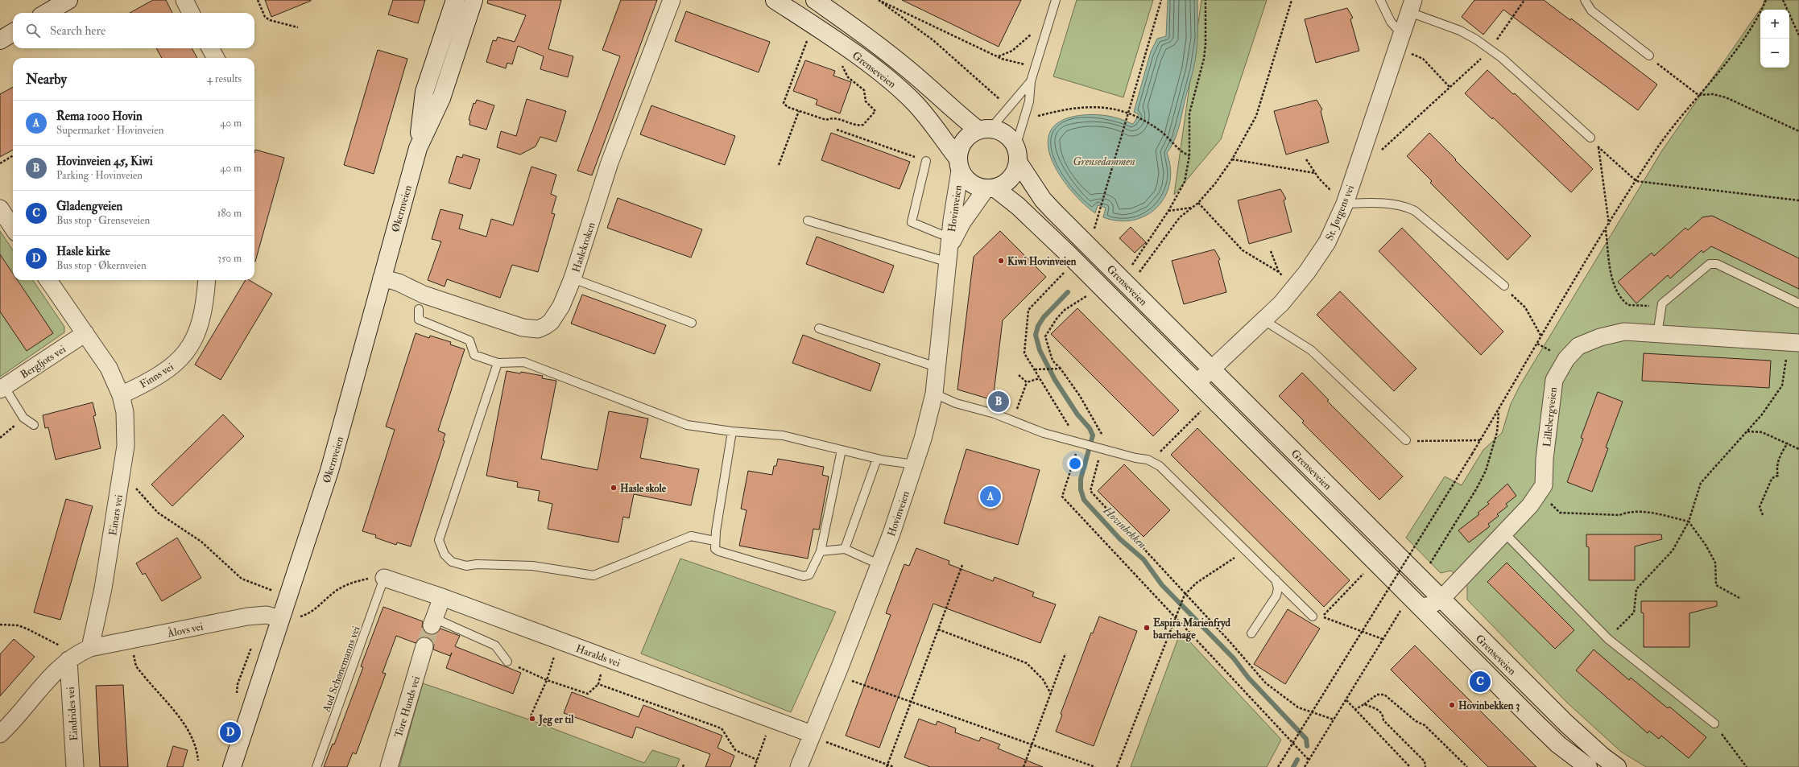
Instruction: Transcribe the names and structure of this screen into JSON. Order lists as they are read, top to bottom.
{
  "streets": {
    "main road": ["Grenseveien", "Økernveien"],
    "street": [
      "Hovinveien",
      "St. Jørgens vei",
      "Haslekroken",
      "Bergljots vei",
      "Finns vei",
      "Lillebergveien",
      "Einars vei",
      "Ålovs vei",
      "Haralds vei",
      "Tore Hunds vei",
      "Eindrides vei"
    ],
    "lane": ["Aud Schønemanns vei"]
  },
  "crossings": [
    ["Grenseveien", "Hovinveien"],
    ["Grenseveien", "St. Jørgens vei"],
    ["Grenseveien", "Lillebergveien"],
    ["Økernveien", "Haslekroken"],
    ["Økernveien", "Ålovs vei"],
    ["Hovinveien", "Haralds vei"],
    ["Bergljots vei", "Einars vei"],
    ["Finns vei", "Einars vei"],
    ["Einars vei", "Ålovs vei"],
    ["Haralds vei", "Aud Schønemanns vei"]
  ],
  "water": ["Grensedammen", "Hovinbekken"],
  "places": [
    "Kiwi Hovinveien",
    "Hasle skole",
    "Espira Marienfryd barnehage",
    "Hovinbekken 3",
    "Jeg er til"
  ],
  "page": {
    "map_buttons": ["+", "−"],
    "search": "Search here",
    "heading": ["Nearby", "4 results"],
    "list": [
      {
        "mark": "A",
        "name": "Rema 1000 Hovin",
        "note": "Supermarket · Hovinveien",
        "value": "40 m"
      },
      {
        "mark": "B",
        "name": "Hovinveien 45, Kiwi",
        "note": "Parking · Hovinveien",
        "value": "40 m"
      },
      {
        "mark": "C",
        "name": "Gladengveien",
        "note": "Bus stop · Grenseveien",
        "value": "180 m"
      },
      {
        "mark": "D",
        "name": "Hasle kirke",
        "note": "Bus stop · Økernveien",
        "value": "350 m"
      }
    ],
    "pins": [
      "B",
      "A",
      "C",
      "D"
    ]
  }
}
